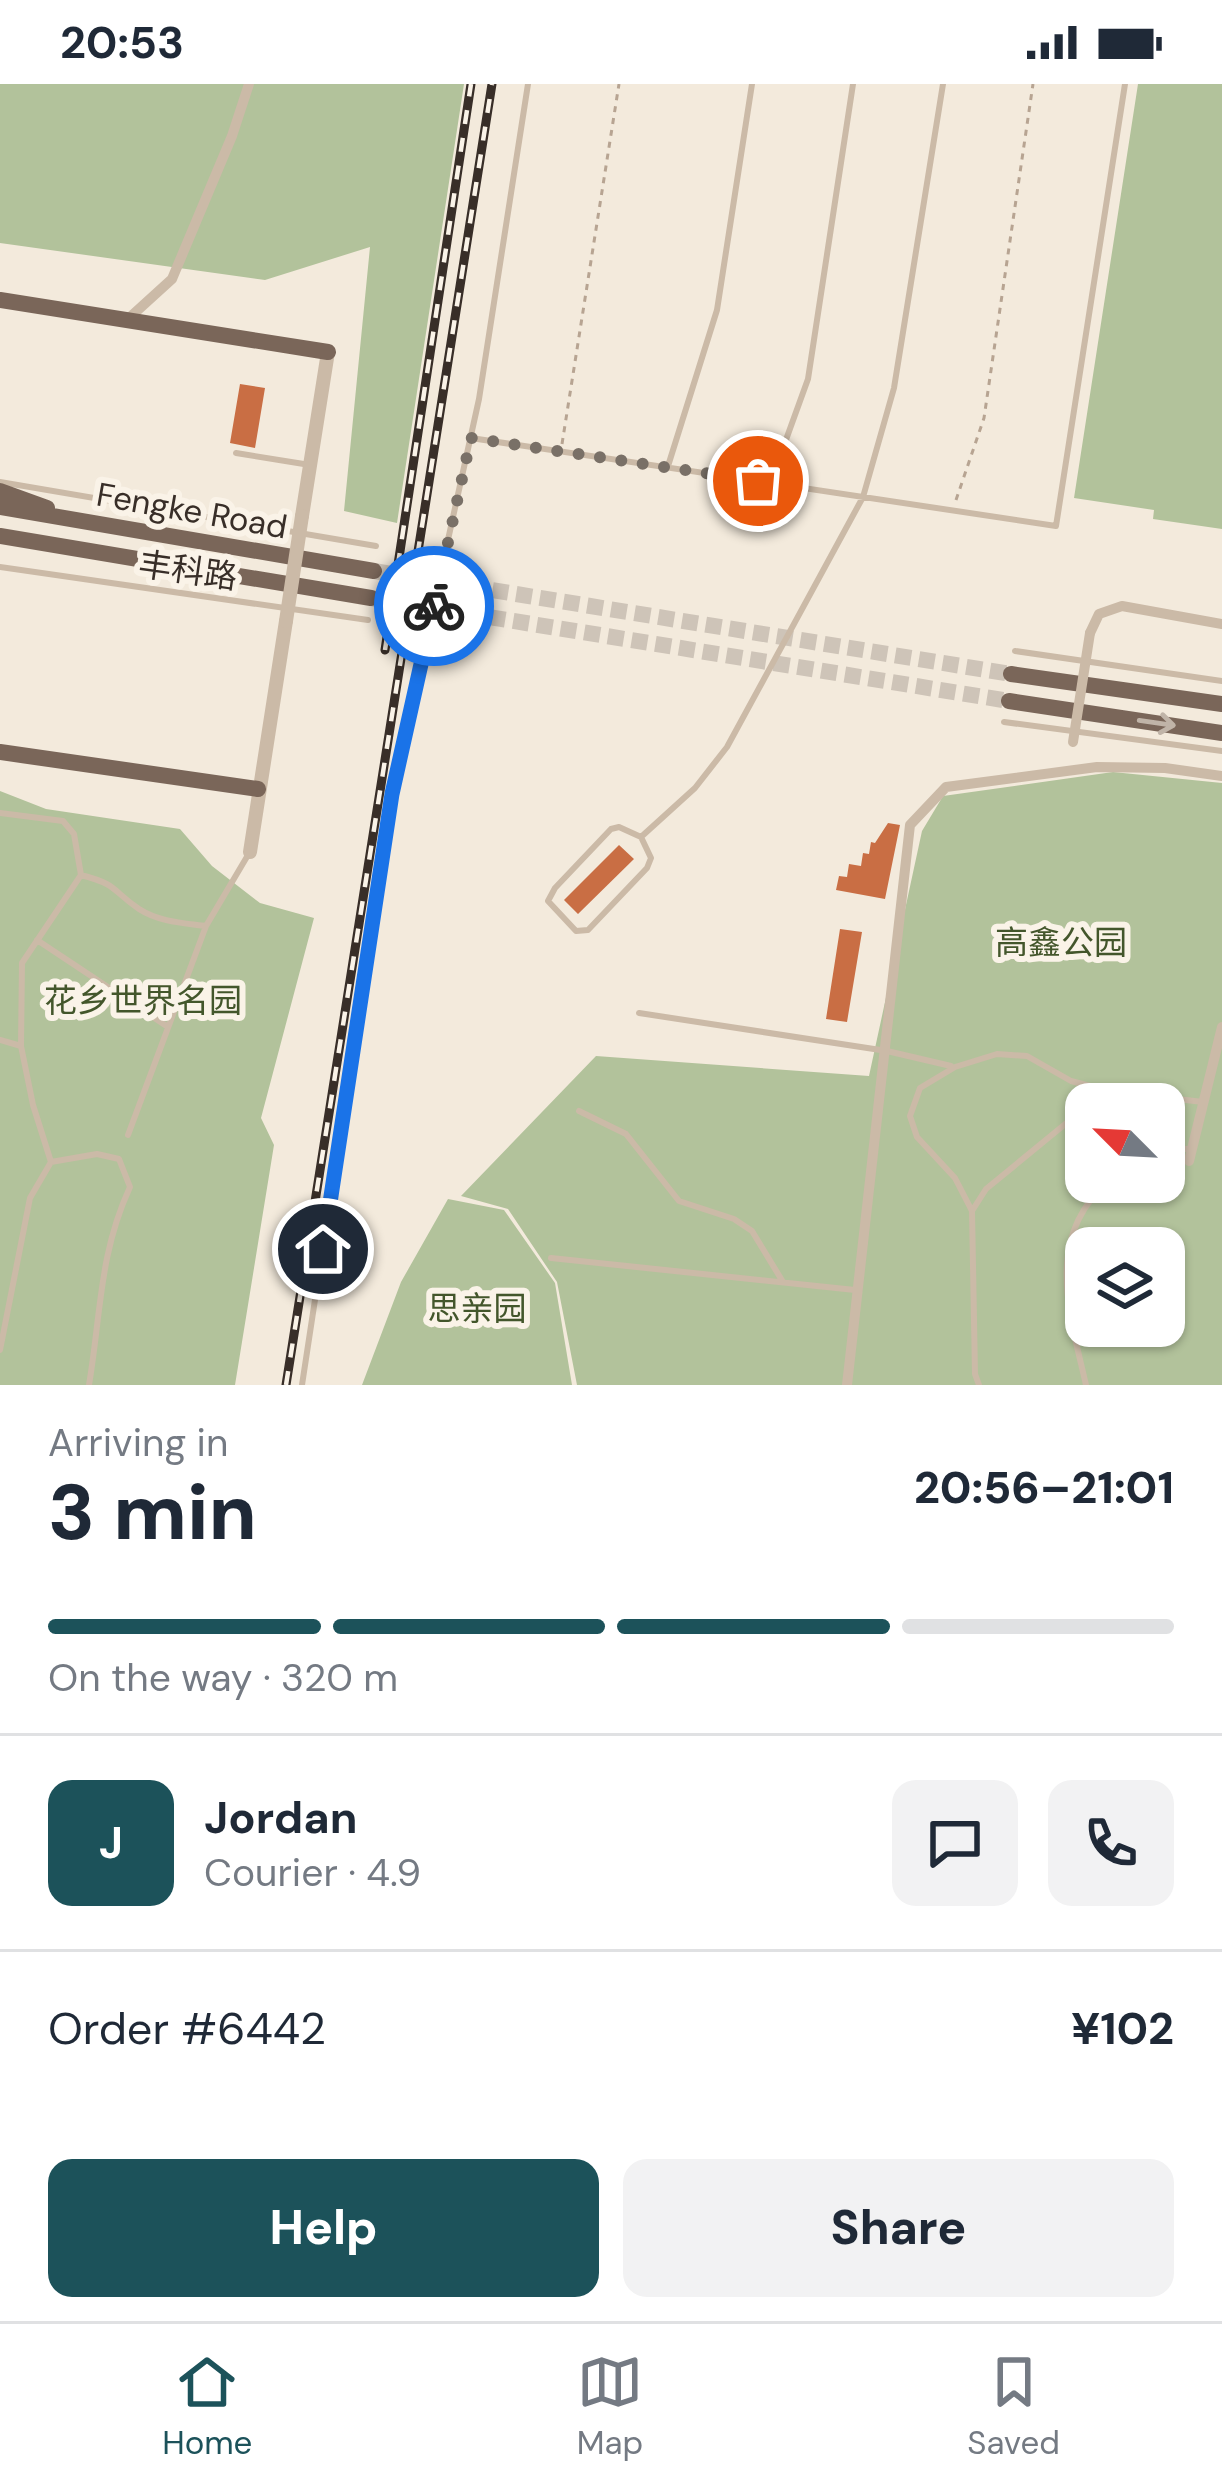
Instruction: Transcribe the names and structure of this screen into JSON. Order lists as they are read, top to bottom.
{
  "streets": {
    "main road": ["Fengke Road"],
    "lane": ["丰科路"]
  },
  "parks": ["高鑫公园", "花乡世界名园", "思亲园"],
  "north": "top left",
  "page": {
    "status": "20:53",
    "heading": ["3 min", "Arriving in", "20:56–21:01"],
    "panel": [
      "Jordan",
      "Courier · 4.9",
      "Order #6442",
      "¥102"
    ],
    "bar": "On the way · 320 m",
    "round": "J",
    "buttons": ["Help", "Share"],
    "tabs": ["Home", "Map", "Saved"]
  }
}
